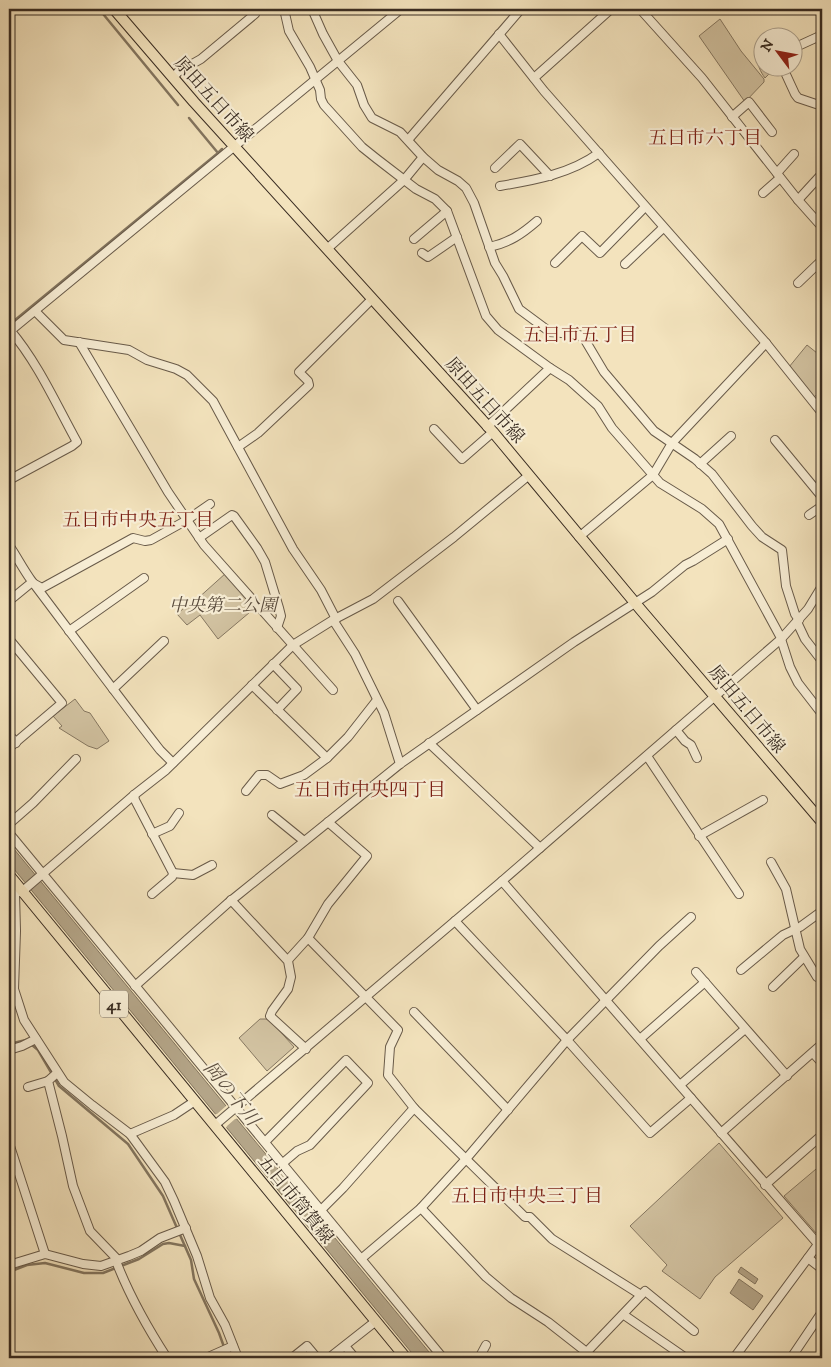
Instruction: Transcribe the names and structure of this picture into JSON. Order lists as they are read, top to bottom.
{
  "streets": {
    "main road": ["原田五日市線", "41", "五日市筒賀線"]
  },
  "districts": [
    "五日市六丁目",
    "五日市五丁目",
    "五日市中央五丁目",
    "五日市中央四丁目",
    "五日市中央三丁目"
  ],
  "water": ["岡の下川"],
  "parks": ["中央第二公園"],
  "north": "top left"
}
